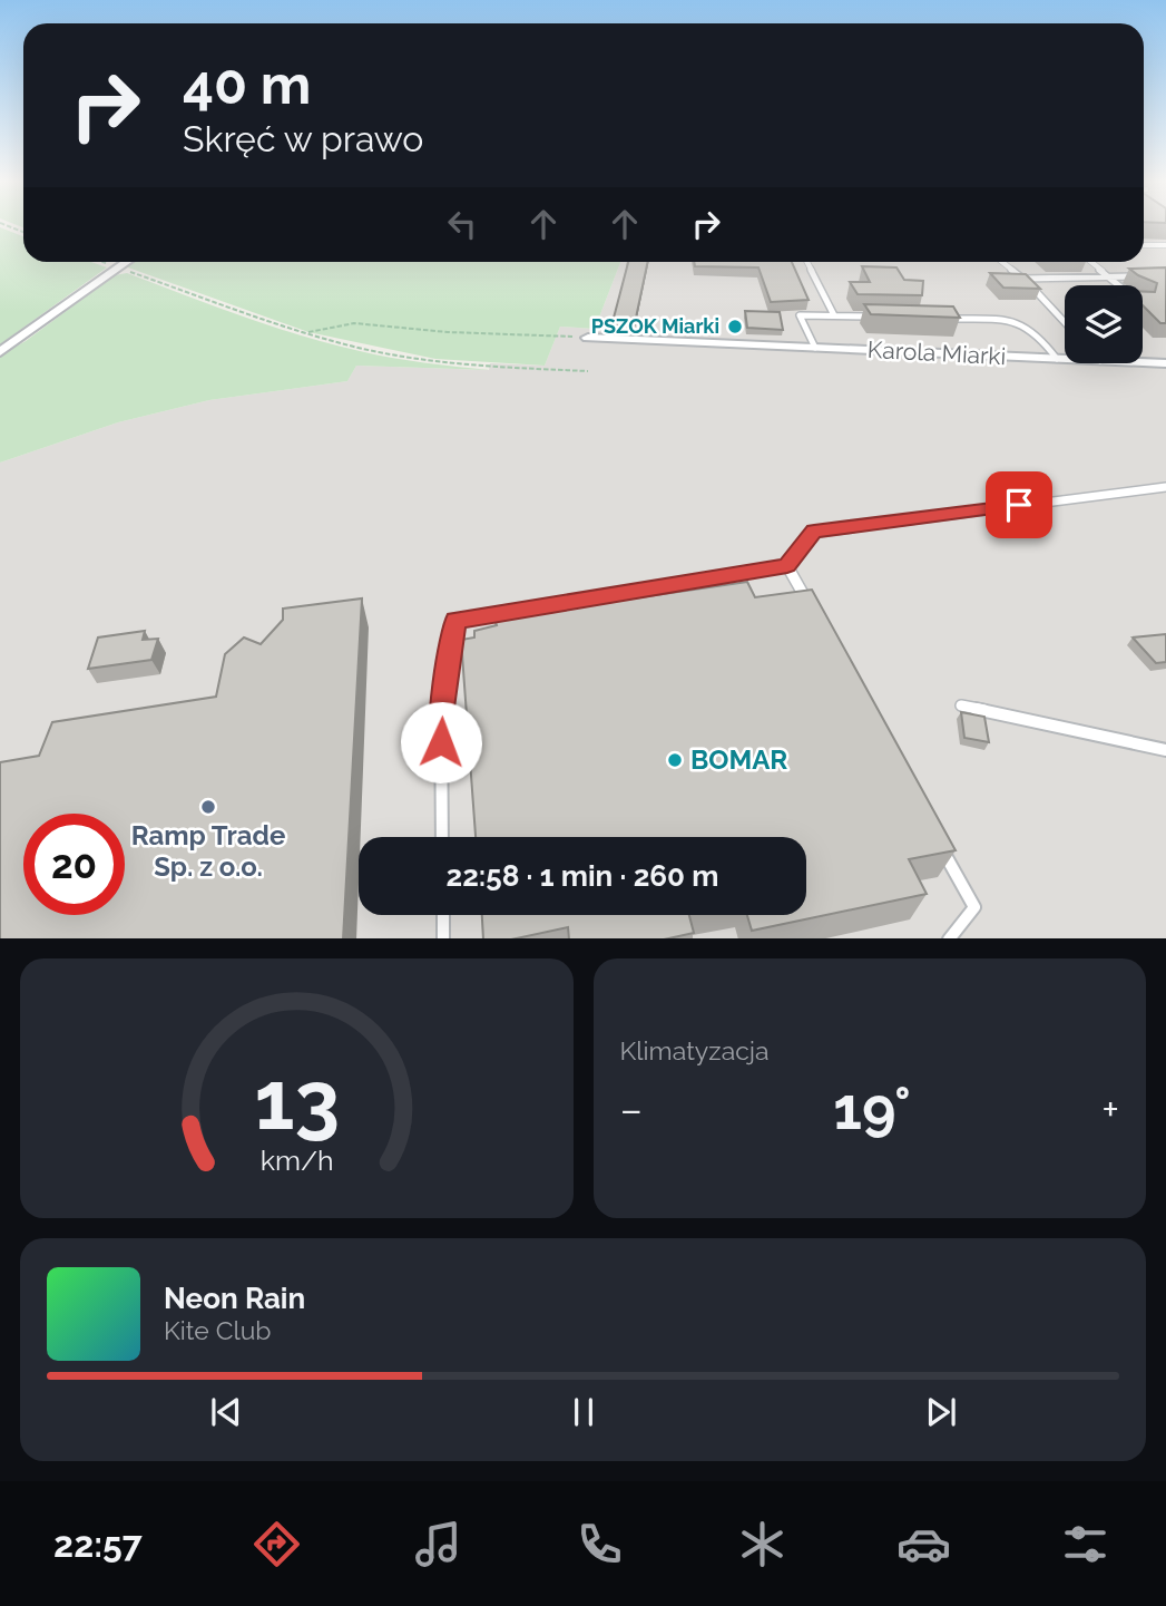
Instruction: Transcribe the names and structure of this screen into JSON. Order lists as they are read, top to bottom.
{
  "streets": {
    "street": ["Karola Miarki"]
  },
  "places": ["PSZOK Miarki", "BOMAR", "Ramp Trade Sp. z o.o."],
  "page": {
    "turn": ["40 m", "Skręć w prawo"],
    "limit": "20",
    "trip": "22:58 · 1 min · 260 m",
    "tile": "Klimatyzacja",
    "heat": ["−", "19°", "+"],
    "song": ["Neon Rain", "Kite Club"],
    "tabs": "22:57",
    "gauge": ["13", "km/h"]
  }
}
